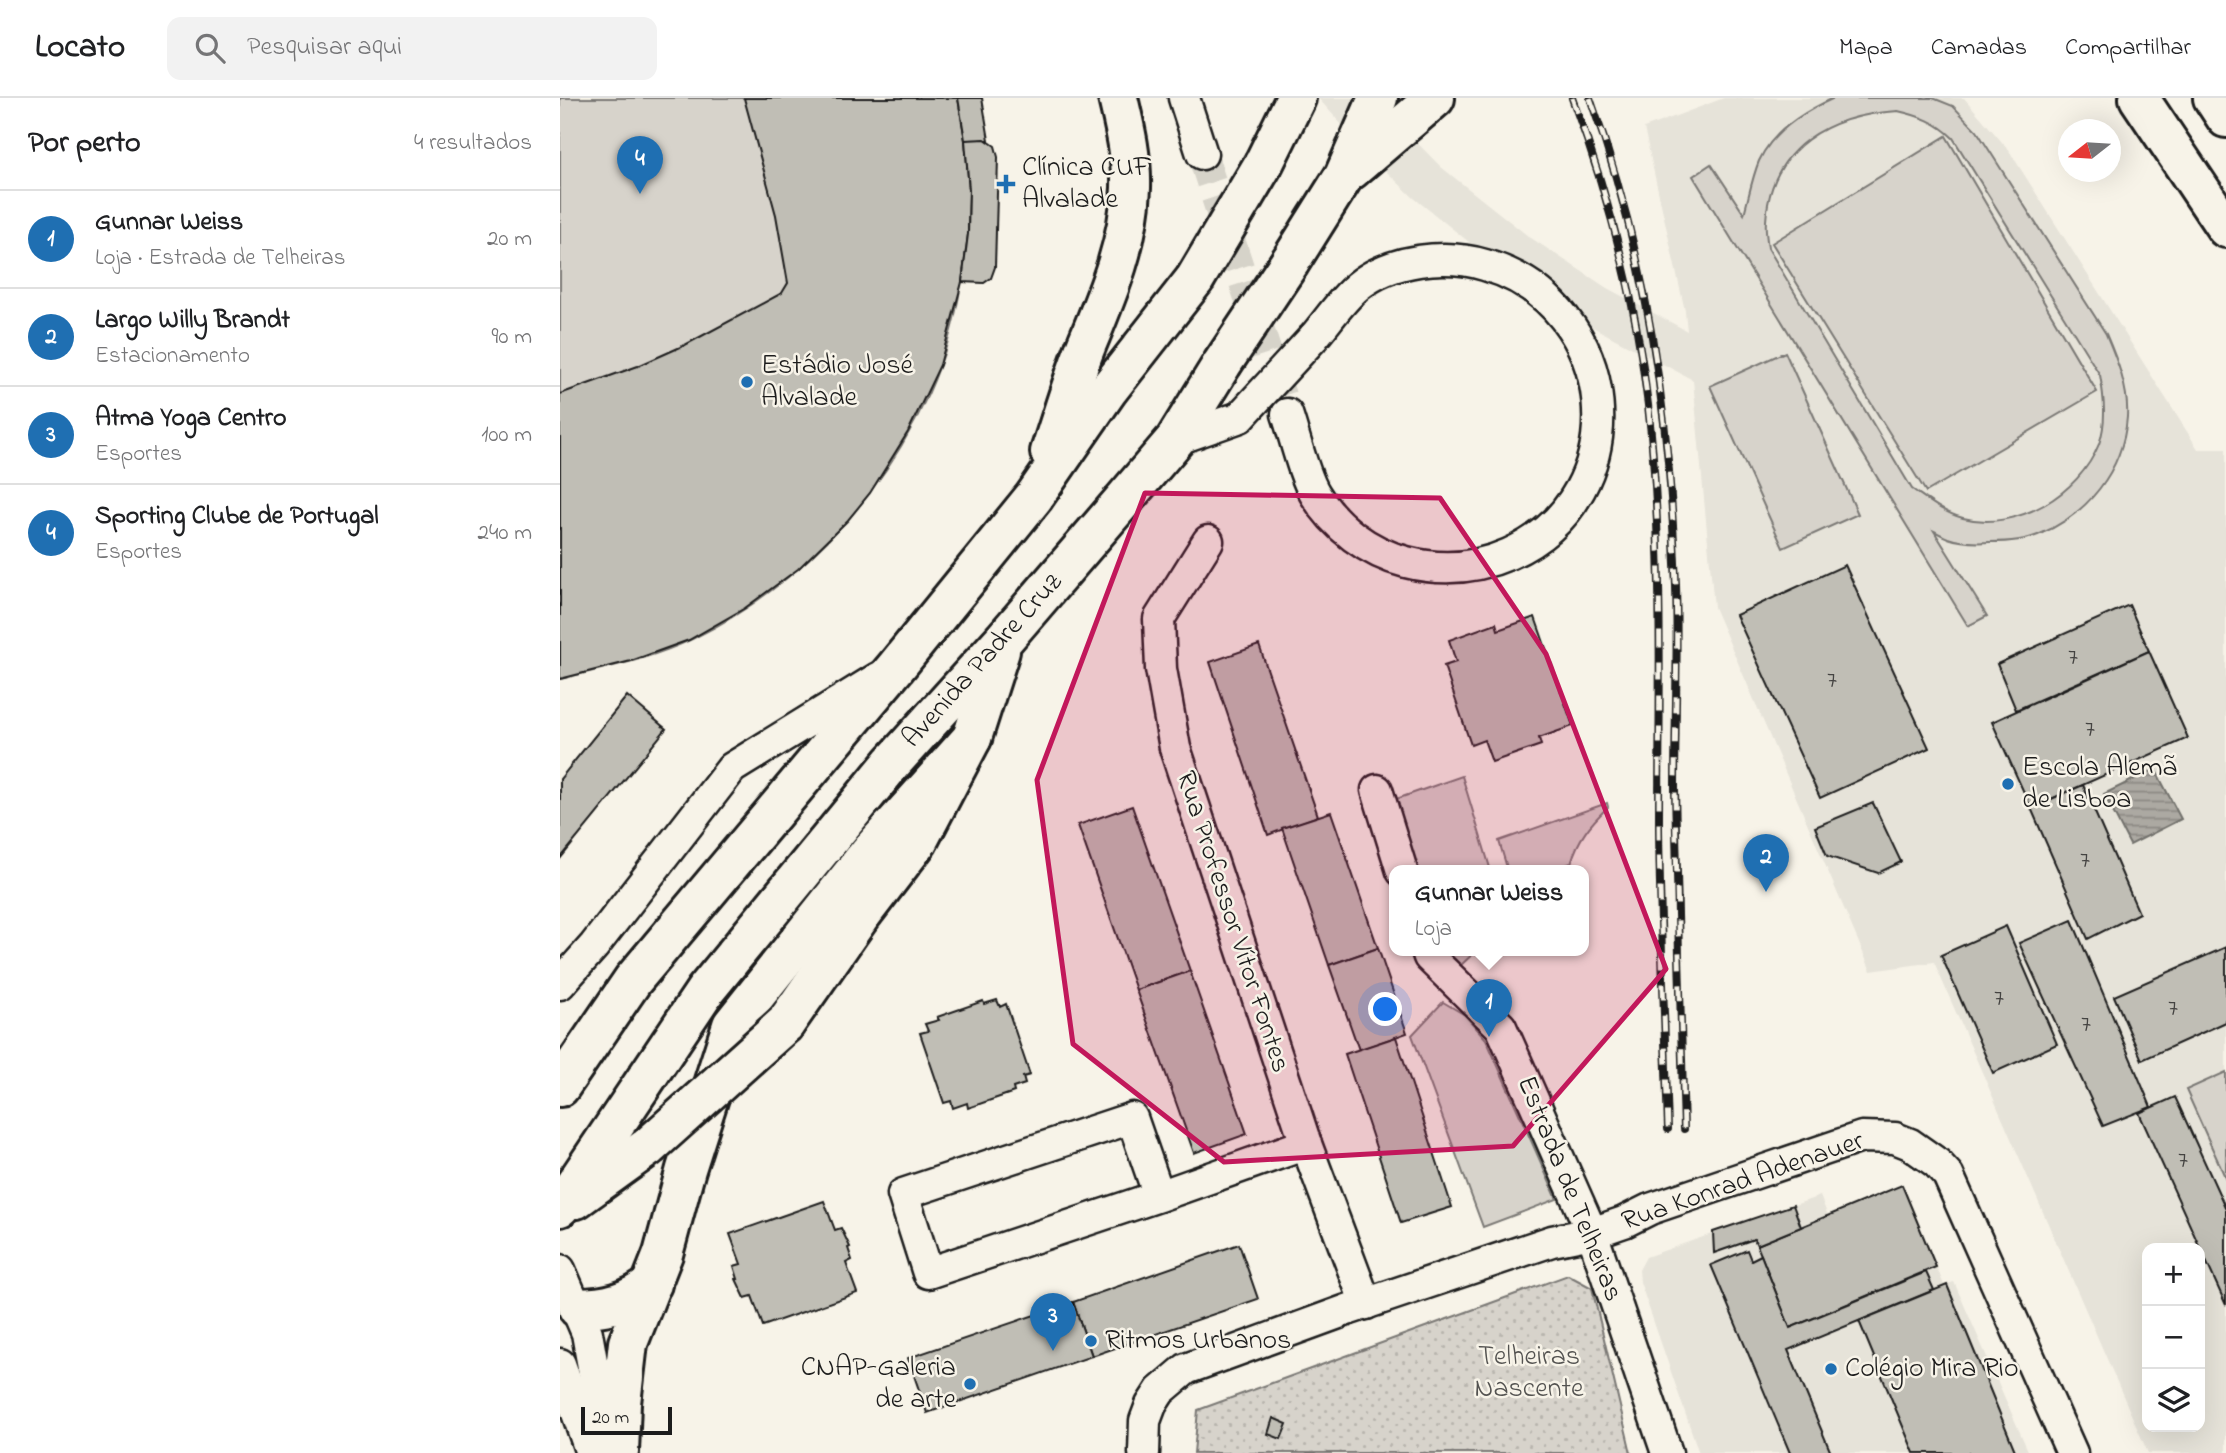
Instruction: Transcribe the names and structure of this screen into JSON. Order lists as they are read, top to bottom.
{
  "streets": {
    "highway": ["Avenida Padre Cruz"],
    "street": ["Rua Professor Vítor Fontes", "Rua Konrad Adenauer", "Estrada de Telheiras"]
  },
  "crossings": [
    ["Rua Professor Vítor Fontes", "Rua Konrad Adenauer"],
    ["Rua Konrad Adenauer", "Estrada de Telheiras"]
  ],
  "parks": ["Telheiras Nascente"],
  "places": {
    "health": ["Clínica CUF Alvalade"],
    "other": [
      "Estádio José Alvalade",
      "Escola Alemã de Lisboa",
      "Ritmos Urbanos",
      "Colégio Mira Rio",
      "CNAP-Galeria de arte"
    ]
  },
  "house_numbers": [
    "7",
    "7",
    "7",
    "7",
    "7",
    "7",
    "7",
    "7"
  ],
  "scale_bar": "20 m",
  "north": "left",
  "page": {
    "header": "Locato",
    "search": "Pesquisar aqui",
    "nav": ["Mapa", "Camadas", "Compartilhar"],
    "heading": ["Por perto", "4 resultados"],
    "pins": [
      "4",
      "2",
      "1",
      "3"
    ],
    "list": [
      {
        "mark": "1",
        "name": "Gunnar Weiss",
        "note": "Loja · Estrada de Telheiras",
        "value": "20 m"
      },
      {
        "mark": "2",
        "name": "Largo Willy Brandt",
        "note": "Estacionamento",
        "value": "90 m"
      },
      {
        "mark": "3",
        "name": "Atma Yoga Centro",
        "note": "Esportes",
        "value": "100 m"
      },
      {
        "mark": "4",
        "name": "Sporting Clube de Portugal",
        "note": "Esportes",
        "value": "240 m"
      }
    ],
    "popup": ["Gunnar Weiss", "Loja"],
    "map_buttons": ["+", "−"],
    "scale": "20 m"
  }
}
